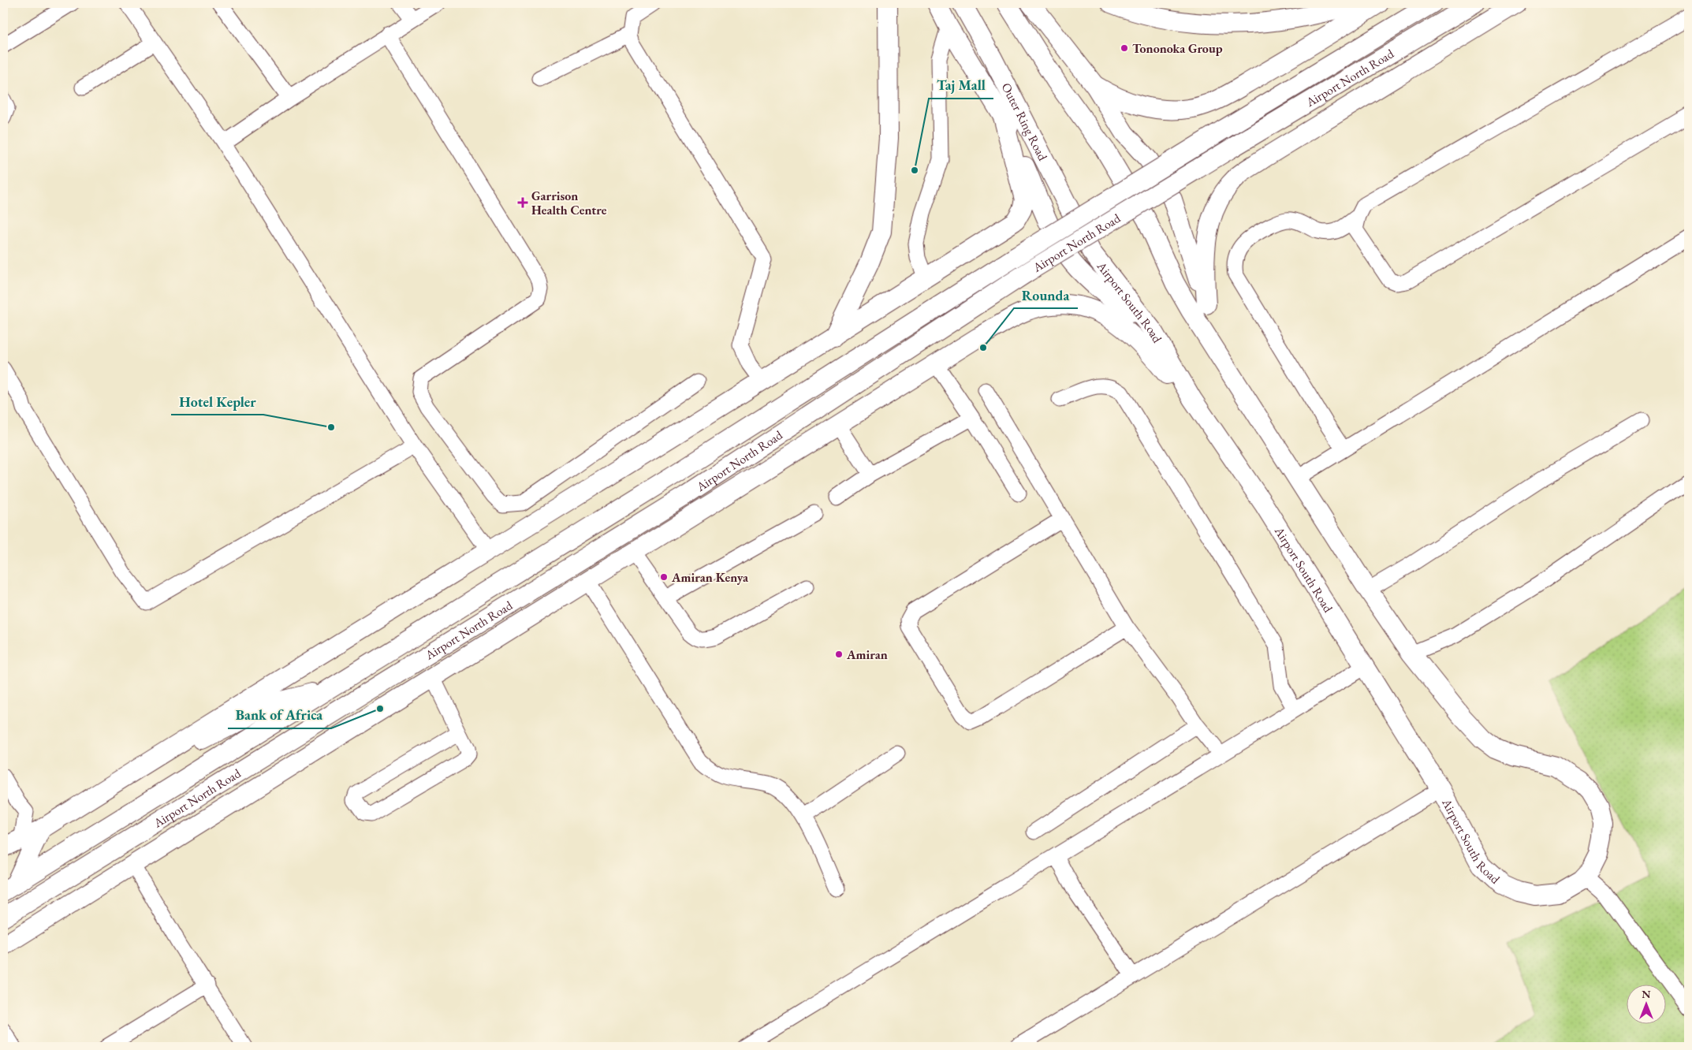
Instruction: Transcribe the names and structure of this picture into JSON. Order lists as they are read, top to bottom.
{
  "streets": {
    "main road": ["Airport North Road", "Outer Ring Road", "Airport South Road"]
  },
  "crossings": [
    ["Airport North Road", "Airport South Road"],
    ["Outer Ring Road", "Airport South Road"]
  ],
  "places": {
    "other": [
      "Tononoka Group",
      "Taj Mall",
      "Rounda",
      "Hotel Kepler",
      "Amiran Kenya",
      "Amiran",
      "Bank of Africa"
    ],
    "health": ["Garrison Health Centre"]
  },
  "north": "top"
}
